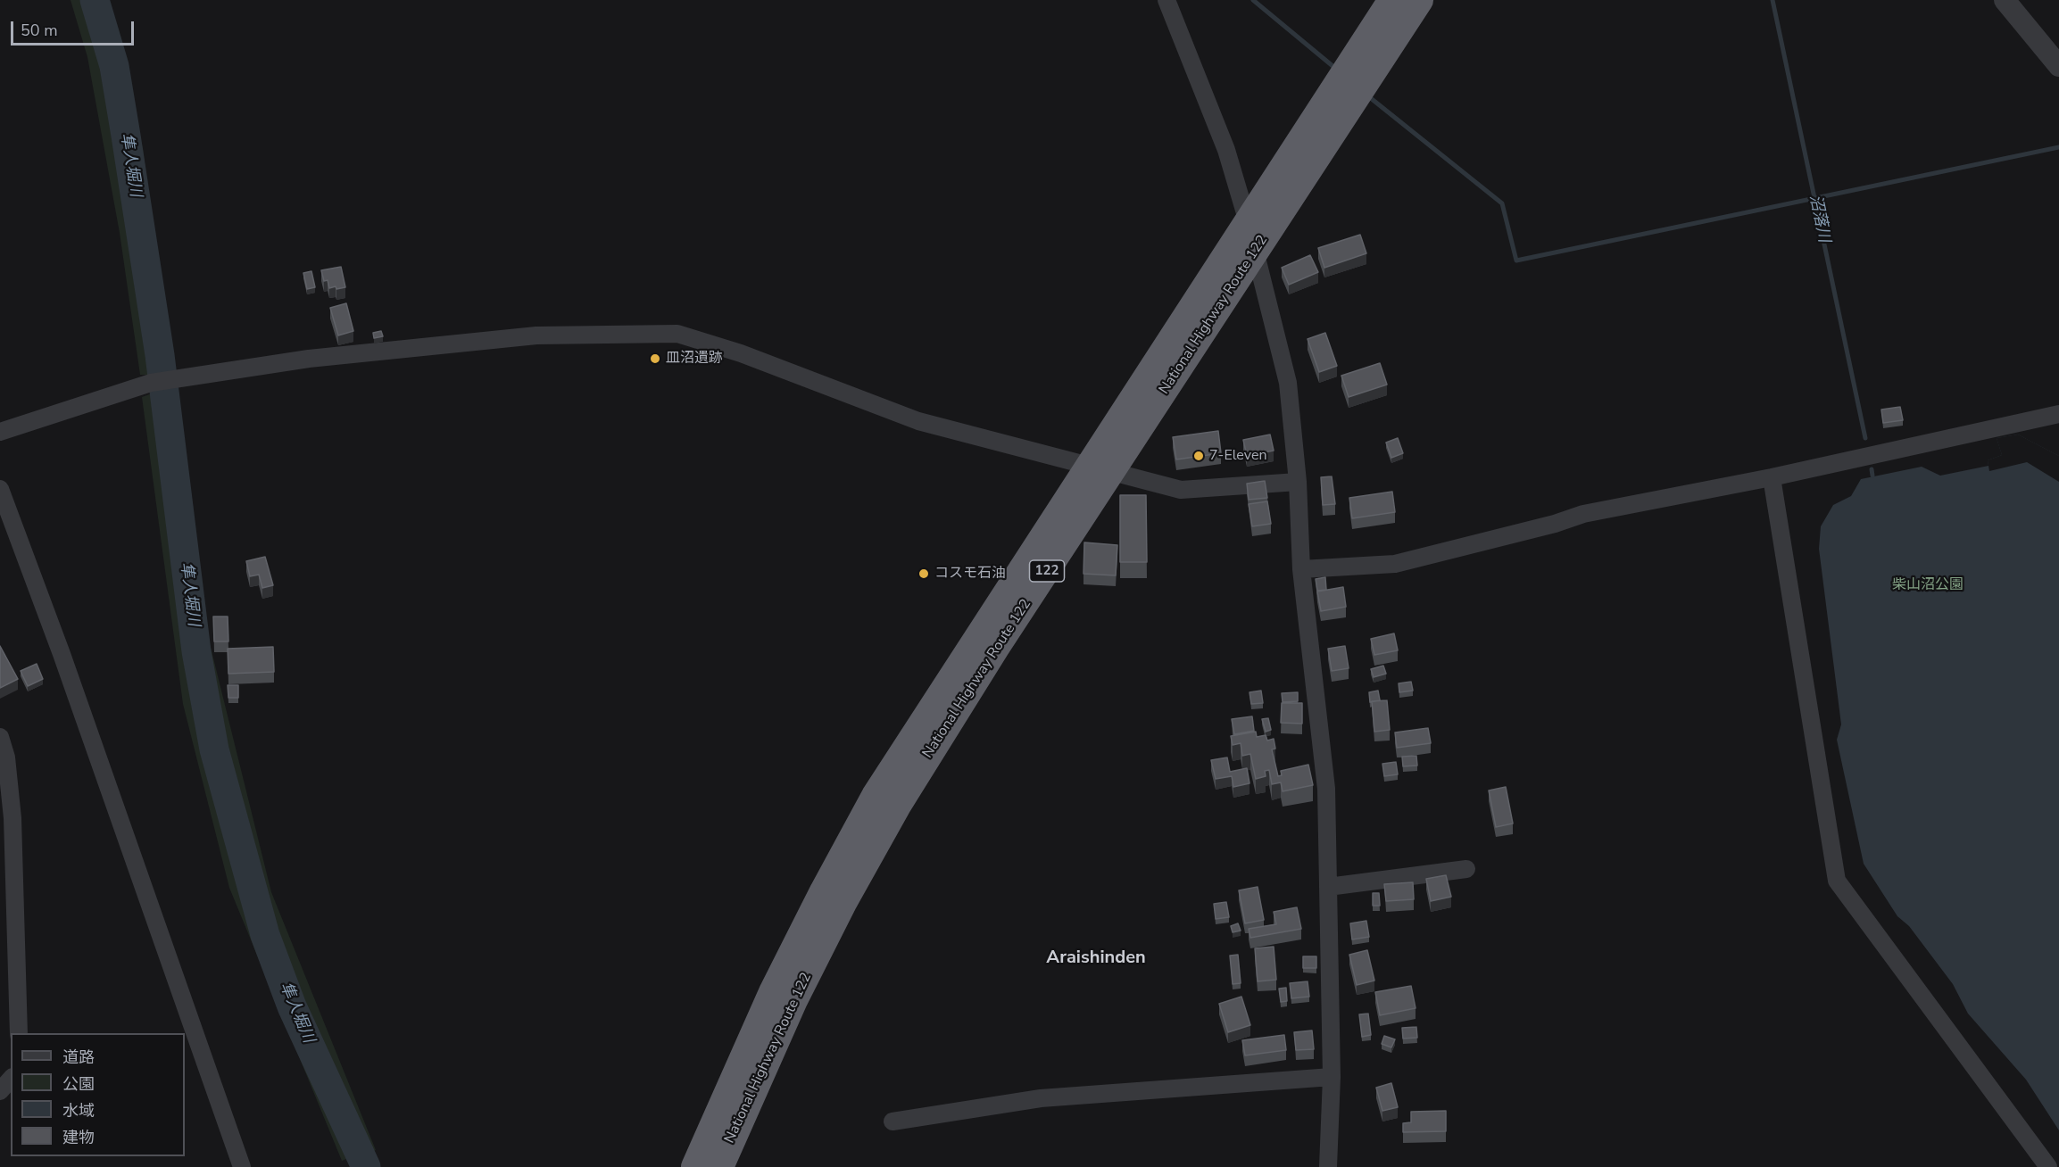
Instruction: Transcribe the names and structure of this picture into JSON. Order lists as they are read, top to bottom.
{
  "streets": {
    "highway": ["National Highway Route 122", "122"]
  },
  "districts": ["Araishinden"],
  "water": ["隼人堀川", "沼落川"],
  "parks": ["柴山沼公園"],
  "places": ["皿沼遺跡", "7-Eleven", "コスモ石油"],
  "legend": [
    "道路",
    "公園",
    "水域",
    "建物"
  ],
  "scale_bar": "50 m"
}
